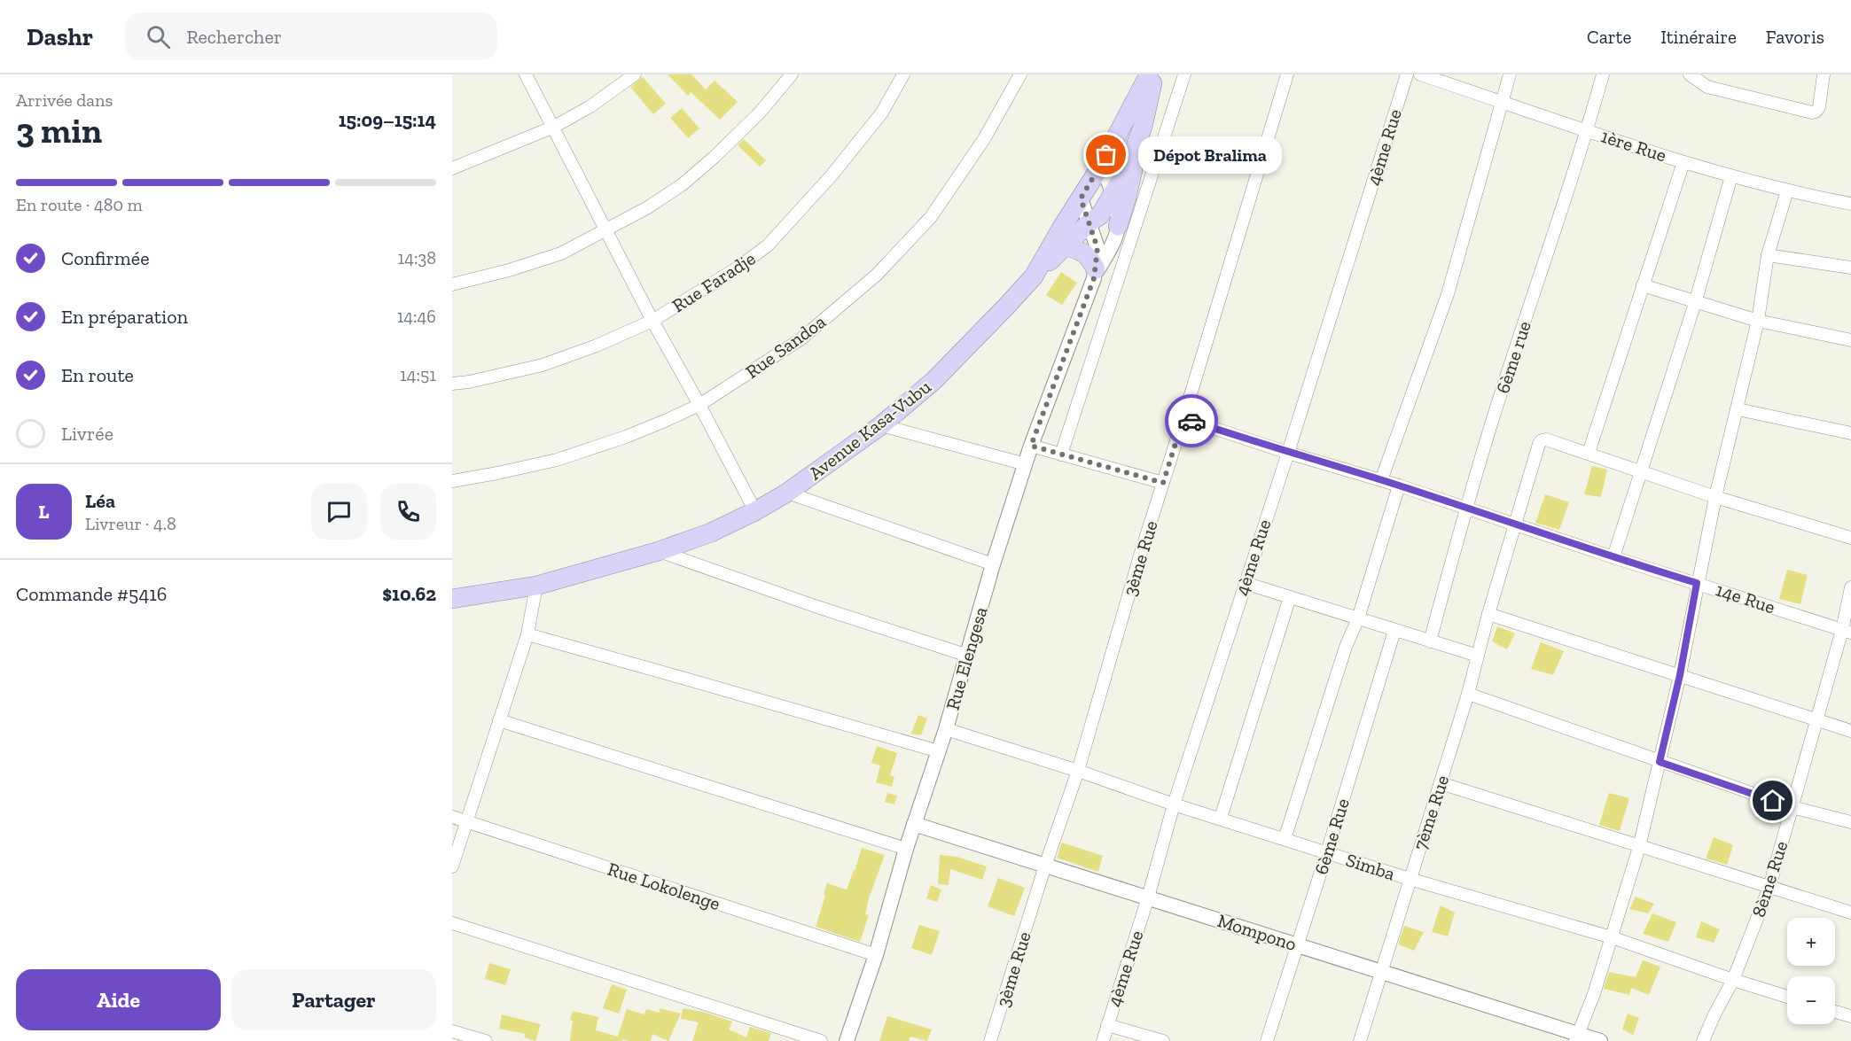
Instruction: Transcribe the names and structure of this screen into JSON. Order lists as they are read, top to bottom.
{
  "streets": {
    "main road": ["Avenue Kasa-Vubu"],
    "street": [
      "1ère Rue",
      "4ème Rue",
      "Rue Faradje",
      "Rue Sandoa",
      "6ème rue",
      "3ème Rue",
      "14e Rue",
      "Rue Elengesa",
      "7ème Rue",
      "6ème Rue",
      "Simba",
      "8ème Rue",
      "Rue Lokolenge",
      "Mompono"
    ]
  },
  "crossings": [
    ["1ère Rue", "6ème rue"],
    ["4ème Rue", "14e Rue"],
    ["4ème Rue", "Simba"],
    ["4ème Rue", "Mompono"],
    ["6ème rue", "14e Rue"],
    ["3ème Rue", "14e Rue"],
    ["3ème Rue", "Simba"],
    ["3ème Rue", "Mompono"],
    ["14e Rue", "7ème Rue"],
    ["14e Rue", "8ème Rue"],
    ["Rue Elengesa", "Simba"],
    ["Rue Elengesa", "Rue Lokolenge"],
    ["Rue Elengesa", "Mompono"],
    ["7ème Rue", "Simba"],
    ["7ème Rue", "Mompono"],
    ["6ème Rue", "Simba"],
    ["6ème Rue", "Mompono"],
    ["Simba", "8ème Rue"]
  ],
  "places": ["Dépot Bralima"],
  "page": {
    "header": "Dashr",
    "search": "Rechercher",
    "nav": ["Carte", "Itinéraire", "Favoris"],
    "heading": ["3 min", "Arrivée dans", "15:09–15:14"],
    "panel": [
      "Léa",
      "Livreur · 4.8",
      "Commande #5416",
      "$10.62"
    ],
    "bubble": "Dépot Bralima",
    "bar": "En route · 480 m",
    "list": [
      ["Confirmée", "14:38"],
      ["En préparation", "14:46"],
      ["En route", "14:51"],
      "Livrée"
    ],
    "round": "L",
    "map_buttons": ["+", "−"],
    "buttons": ["Aide", "Partager"]
  }
}
